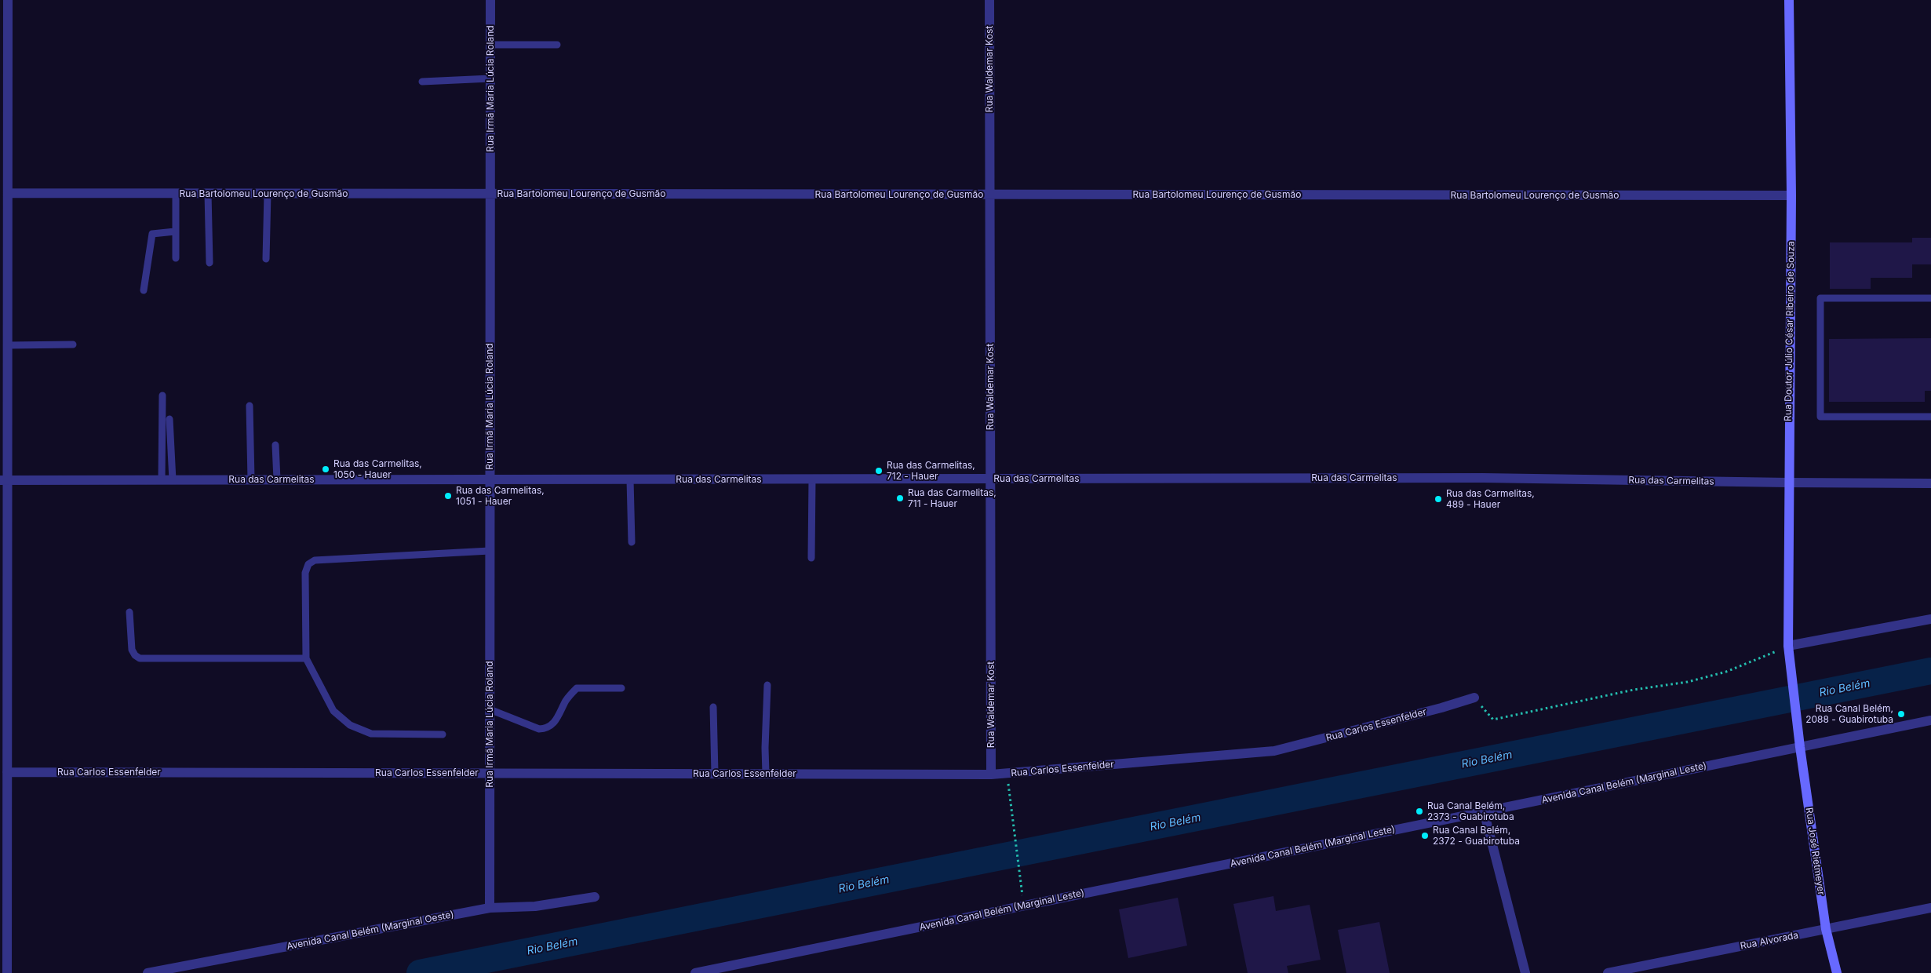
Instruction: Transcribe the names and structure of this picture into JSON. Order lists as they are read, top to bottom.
{
  "streets": {
    "main road": ["Rua Doutor Júlio César Ribeiro de Souza", "Rua José Rietmeyer"],
    "street": [
      "Rua Waldemar Kost",
      "Rua Irmã Maria Lúcia Roland",
      "Rua Bartolomeu Lourenço de Gusmão",
      "Rua das Carmelitas",
      "Rua Carlos Essenfelder",
      "Avenida Canal Belém (Marginal Leste)",
      "Avenida Canal Belém (Marginal Oeste)",
      "Rua Alvorada"
    ]
  },
  "crossings": [
    ["Rua Waldemar Kost", "Rua Bartolomeu Lourenço de Gusmão"],
    ["Rua Waldemar Kost", "Rua das Carmelitas"],
    ["Rua Waldemar Kost", "Rua Carlos Essenfelder"],
    ["Rua Irmã Maria Lúcia Roland", "Rua Bartolomeu Lourenço de Gusmão"],
    ["Rua Irmã Maria Lúcia Roland", "Rua das Carmelitas"],
    ["Rua Irmã Maria Lúcia Roland", "Rua Carlos Essenfelder"],
    ["Rua Irmã Maria Lúcia Roland", "Avenida Canal Belém (Marginal Oeste)"],
    ["Rua Bartolomeu Lourenço de Gusmão", "Rua Doutor Júlio César Ribeiro de Souza"],
    ["Rua Doutor Júlio César Ribeiro de Souza", "Rua das Carmelitas"],
    ["Rua Doutor Júlio César Ribeiro de Souza", "Rua José Rietmeyer"],
    ["Avenida Canal Belém (Marginal Leste)", "Rua José Rietmeyer"],
    ["Rua José Rietmeyer", "Rua Alvorada"]
  ],
  "water": ["Rio Belém"],
  "places": [
    "Rua das Carmelitas, 1050 - Hauer",
    "Rua das Carmelitas, 712 - Hauer",
    "Rua das Carmelitas, 1051 - Hauer",
    "Rua das Carmelitas, 711 - Hauer",
    "Rua das Carmelitas, 489 - Hauer",
    "Rua Canal Belém, 2088 - Guabirotuba",
    "Rua Canal Belém, 2373 - Guabirotuba",
    "Rua Canal Belém, 2372 - Guabirotuba"
  ]
}
